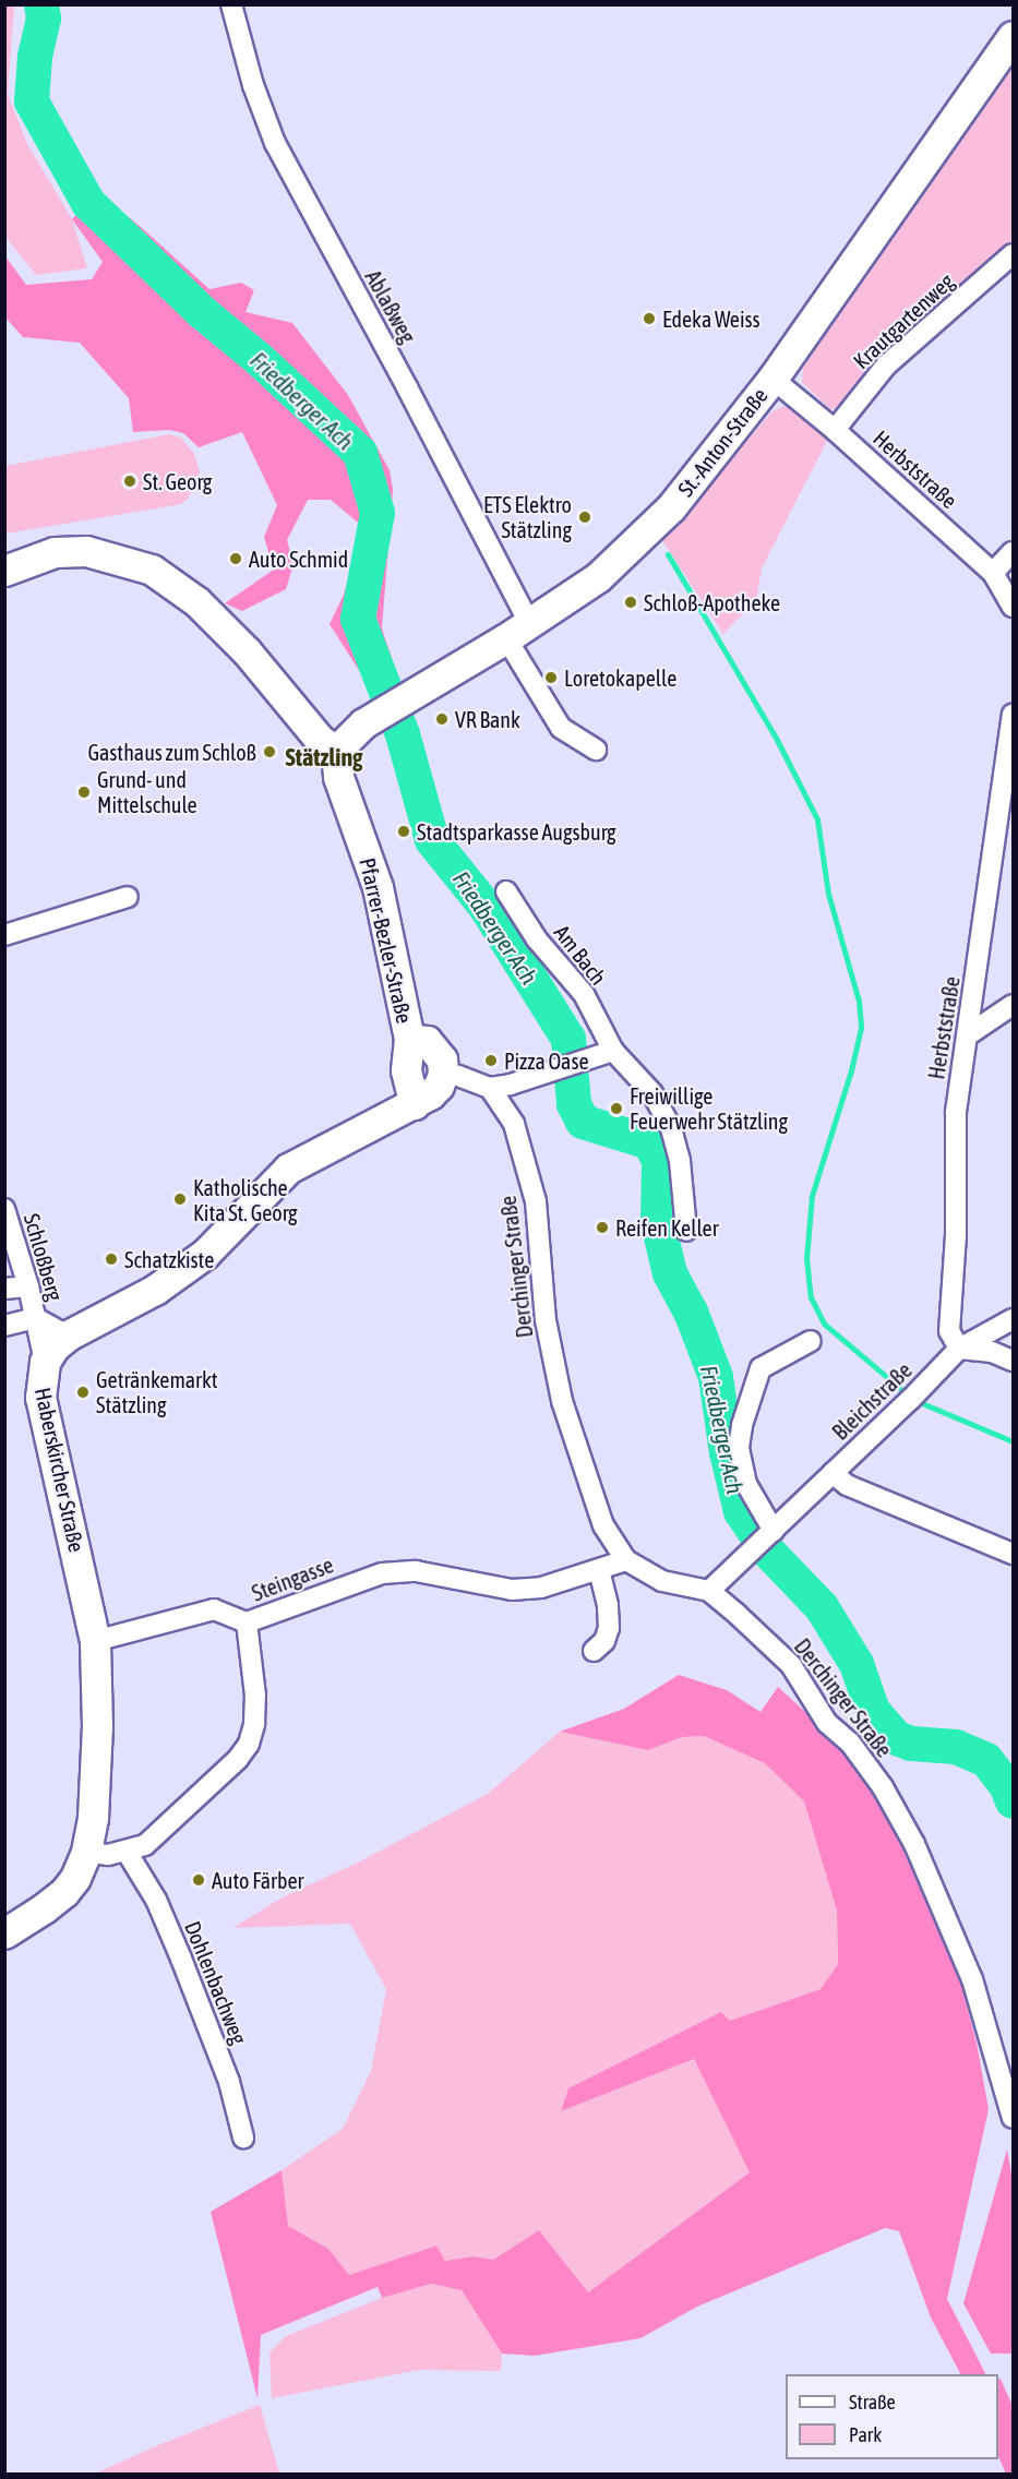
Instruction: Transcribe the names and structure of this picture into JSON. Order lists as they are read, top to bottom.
{
  "streets": {
    "street": [
      "Ablaßweg",
      "Krautgartenweg",
      "St.-Anton-Straße",
      "Herbststraße",
      "Pfarrer-Bezler-Straße",
      "Am Bach",
      "Schloßberg",
      "Derchinger Straße",
      "Bleichstraße",
      "Haberskircher Straße",
      "Steingasse",
      "Dohlenbachweg"
    ]
  },
  "crossings": [
    ["Ablaßweg", "St.-Anton-Straße"],
    ["Krautgartenweg", "Herbststraße"],
    ["St.-Anton-Straße", "Herbststraße"],
    ["St.-Anton-Straße", "Pfarrer-Bezler-Straße"],
    ["Herbststraße", "Bleichstraße"],
    ["Pfarrer-Bezler-Straße", "Haberskircher Straße"],
    ["Schloßberg", "Haberskircher Straße"],
    ["Derchinger Straße", "Bleichstraße"],
    ["Derchinger Straße", "Steingasse"],
    ["Haberskircher Straße", "Steingasse"],
    ["Steingasse", "Dohlenbachweg"]
  ],
  "districts": ["Stätzling"],
  "water": ["Friedberger Ach"],
  "places": [
    "Edeka Weiss",
    "St. Georg",
    "ETS Elektro Stätzling",
    "Auto Schmid",
    "Schloß-Apotheke",
    "Loretokapelle",
    "VR Bank",
    "Gasthaus zum Schloß",
    "Grund- und Mittelschule",
    "Stadtsparkasse Augsburg",
    "Pizza Oase",
    "Freiwillige Feuerwehr Stätzling",
    "Katholische Kita St. Georg",
    "Reifen Keller",
    "Schatzkiste",
    "Getränkemarkt Stätzling",
    "Auto Färber"
  ],
  "legend": ["Straße", "Park"]
}
